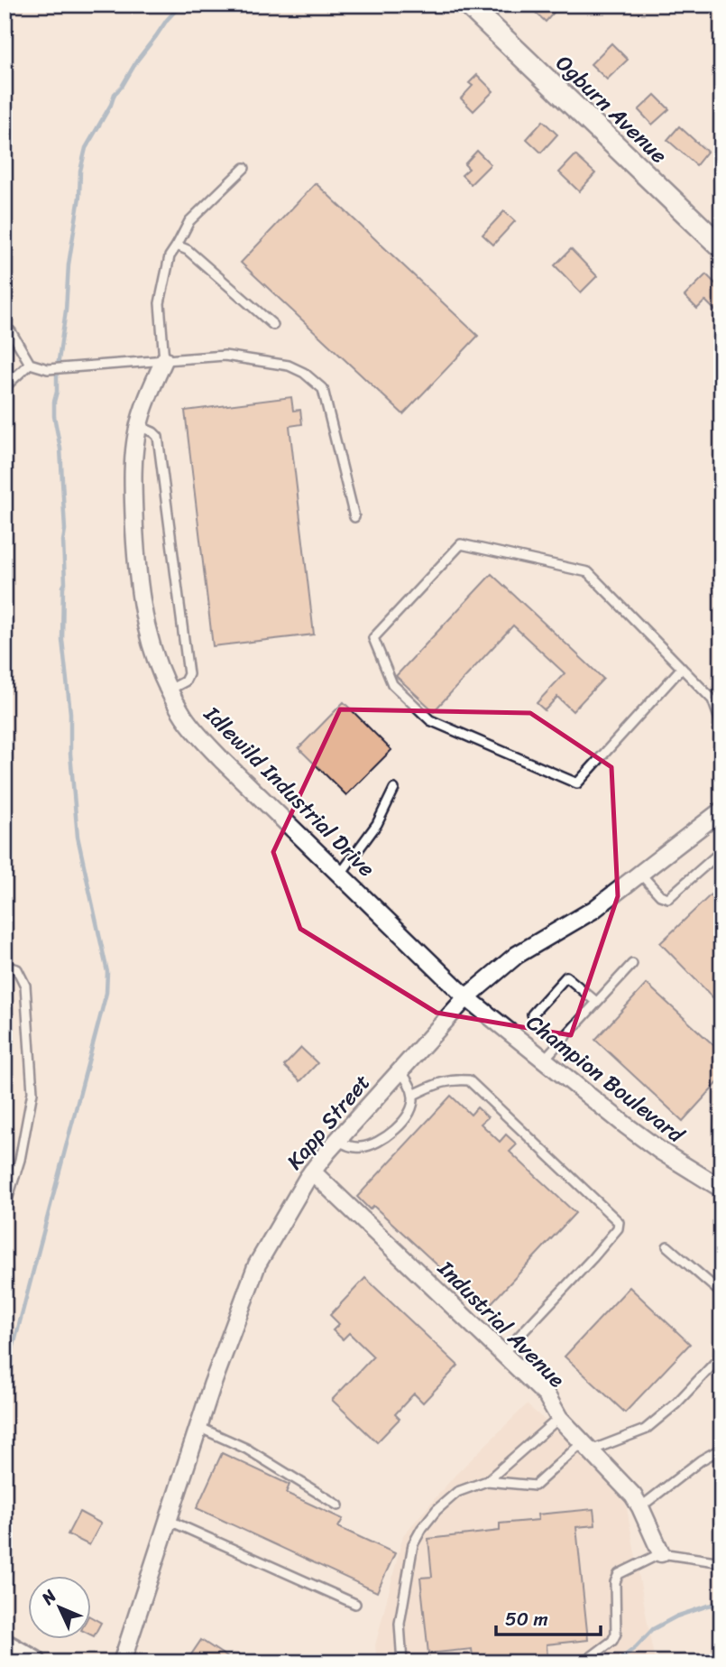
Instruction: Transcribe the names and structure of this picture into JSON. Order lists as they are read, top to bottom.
{
  "streets": {
    "street": [
      "Ogburn Avenue",
      "Idlewild Industrial Drive",
      "Champion Boulevard",
      "Kapp Street",
      "Industrial Avenue"
    ]
  },
  "crossings": [
    ["Idlewild Industrial Drive", "Champion Boulevard"],
    ["Idlewild Industrial Drive", "Kapp Street"],
    ["Champion Boulevard", "Kapp Street"],
    ["Kapp Street", "Industrial Avenue"]
  ],
  "scale_bar": "50 m",
  "north": "top left"
}
